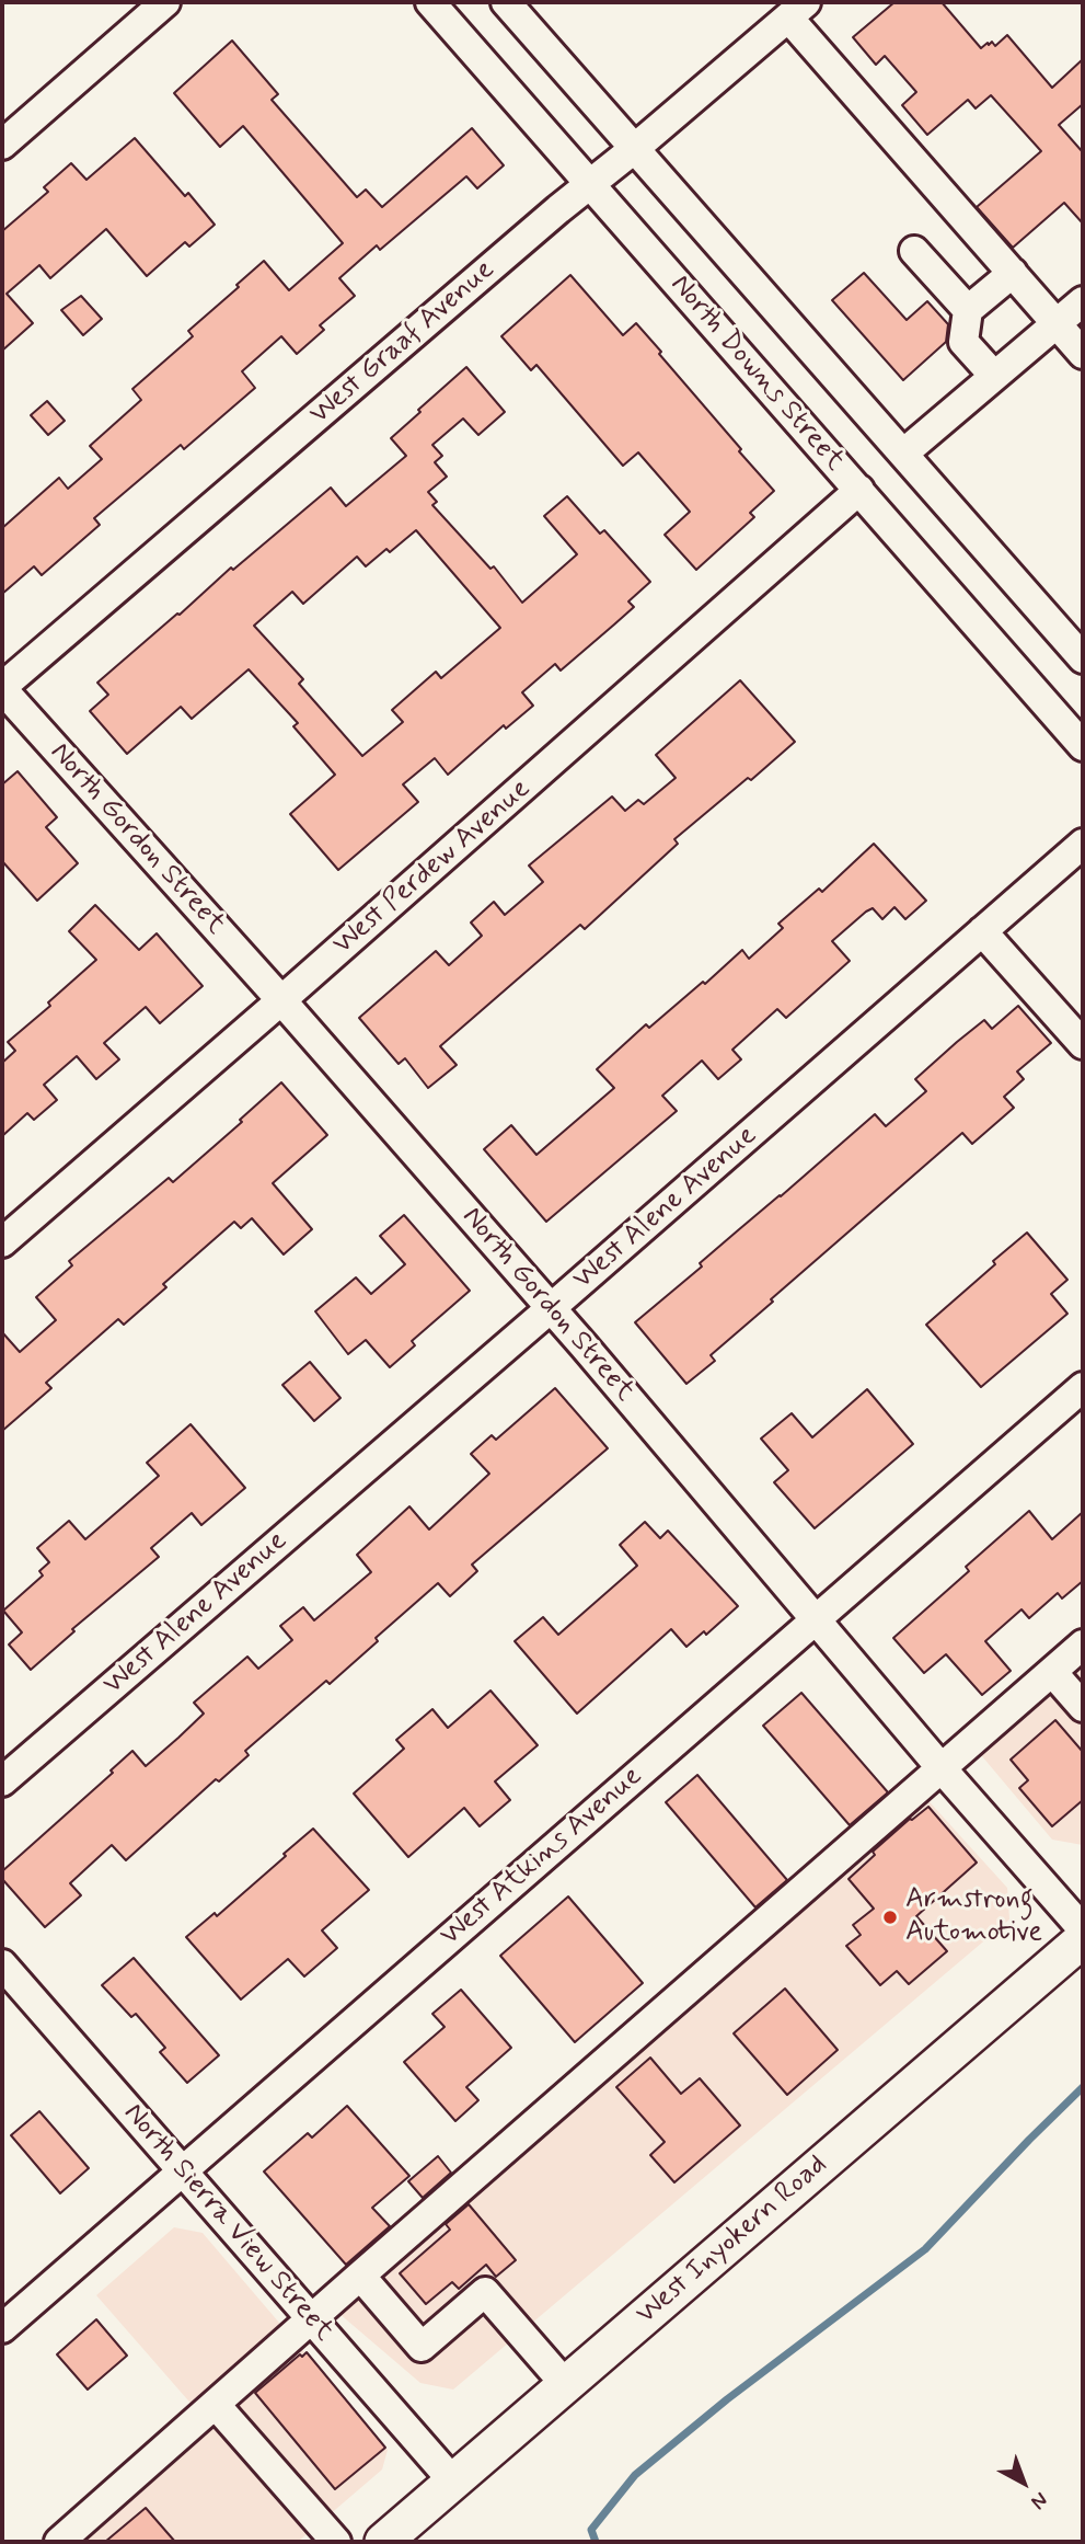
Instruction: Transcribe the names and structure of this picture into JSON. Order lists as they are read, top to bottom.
{
  "streets": {
    "main road": ["West Inyokern Road"],
    "street": [
      "West Graaf Avenue",
      "North Downs Street",
      "North Gordon Street",
      "West Perdew Avenue",
      "West Alene Avenue",
      "West Atkins Avenue",
      "North Sierra View Street"
    ]
  },
  "crossings": [
    ["West Graaf Avenue", "North Downs Street"],
    ["West Graaf Avenue", "North Gordon Street"],
    ["North Downs Street", "West Perdew Avenue"],
    ["North Gordon Street", "West Perdew Avenue"],
    ["North Gordon Street", "West Alene Avenue"],
    ["North Gordon Street", "West Atkins Avenue"],
    ["West Atkins Avenue", "North Sierra View Street"],
    ["North Sierra View Street", "West Inyokern Road"]
  ],
  "places": ["Armstrong Automotive"],
  "north": "bottom right"
}
